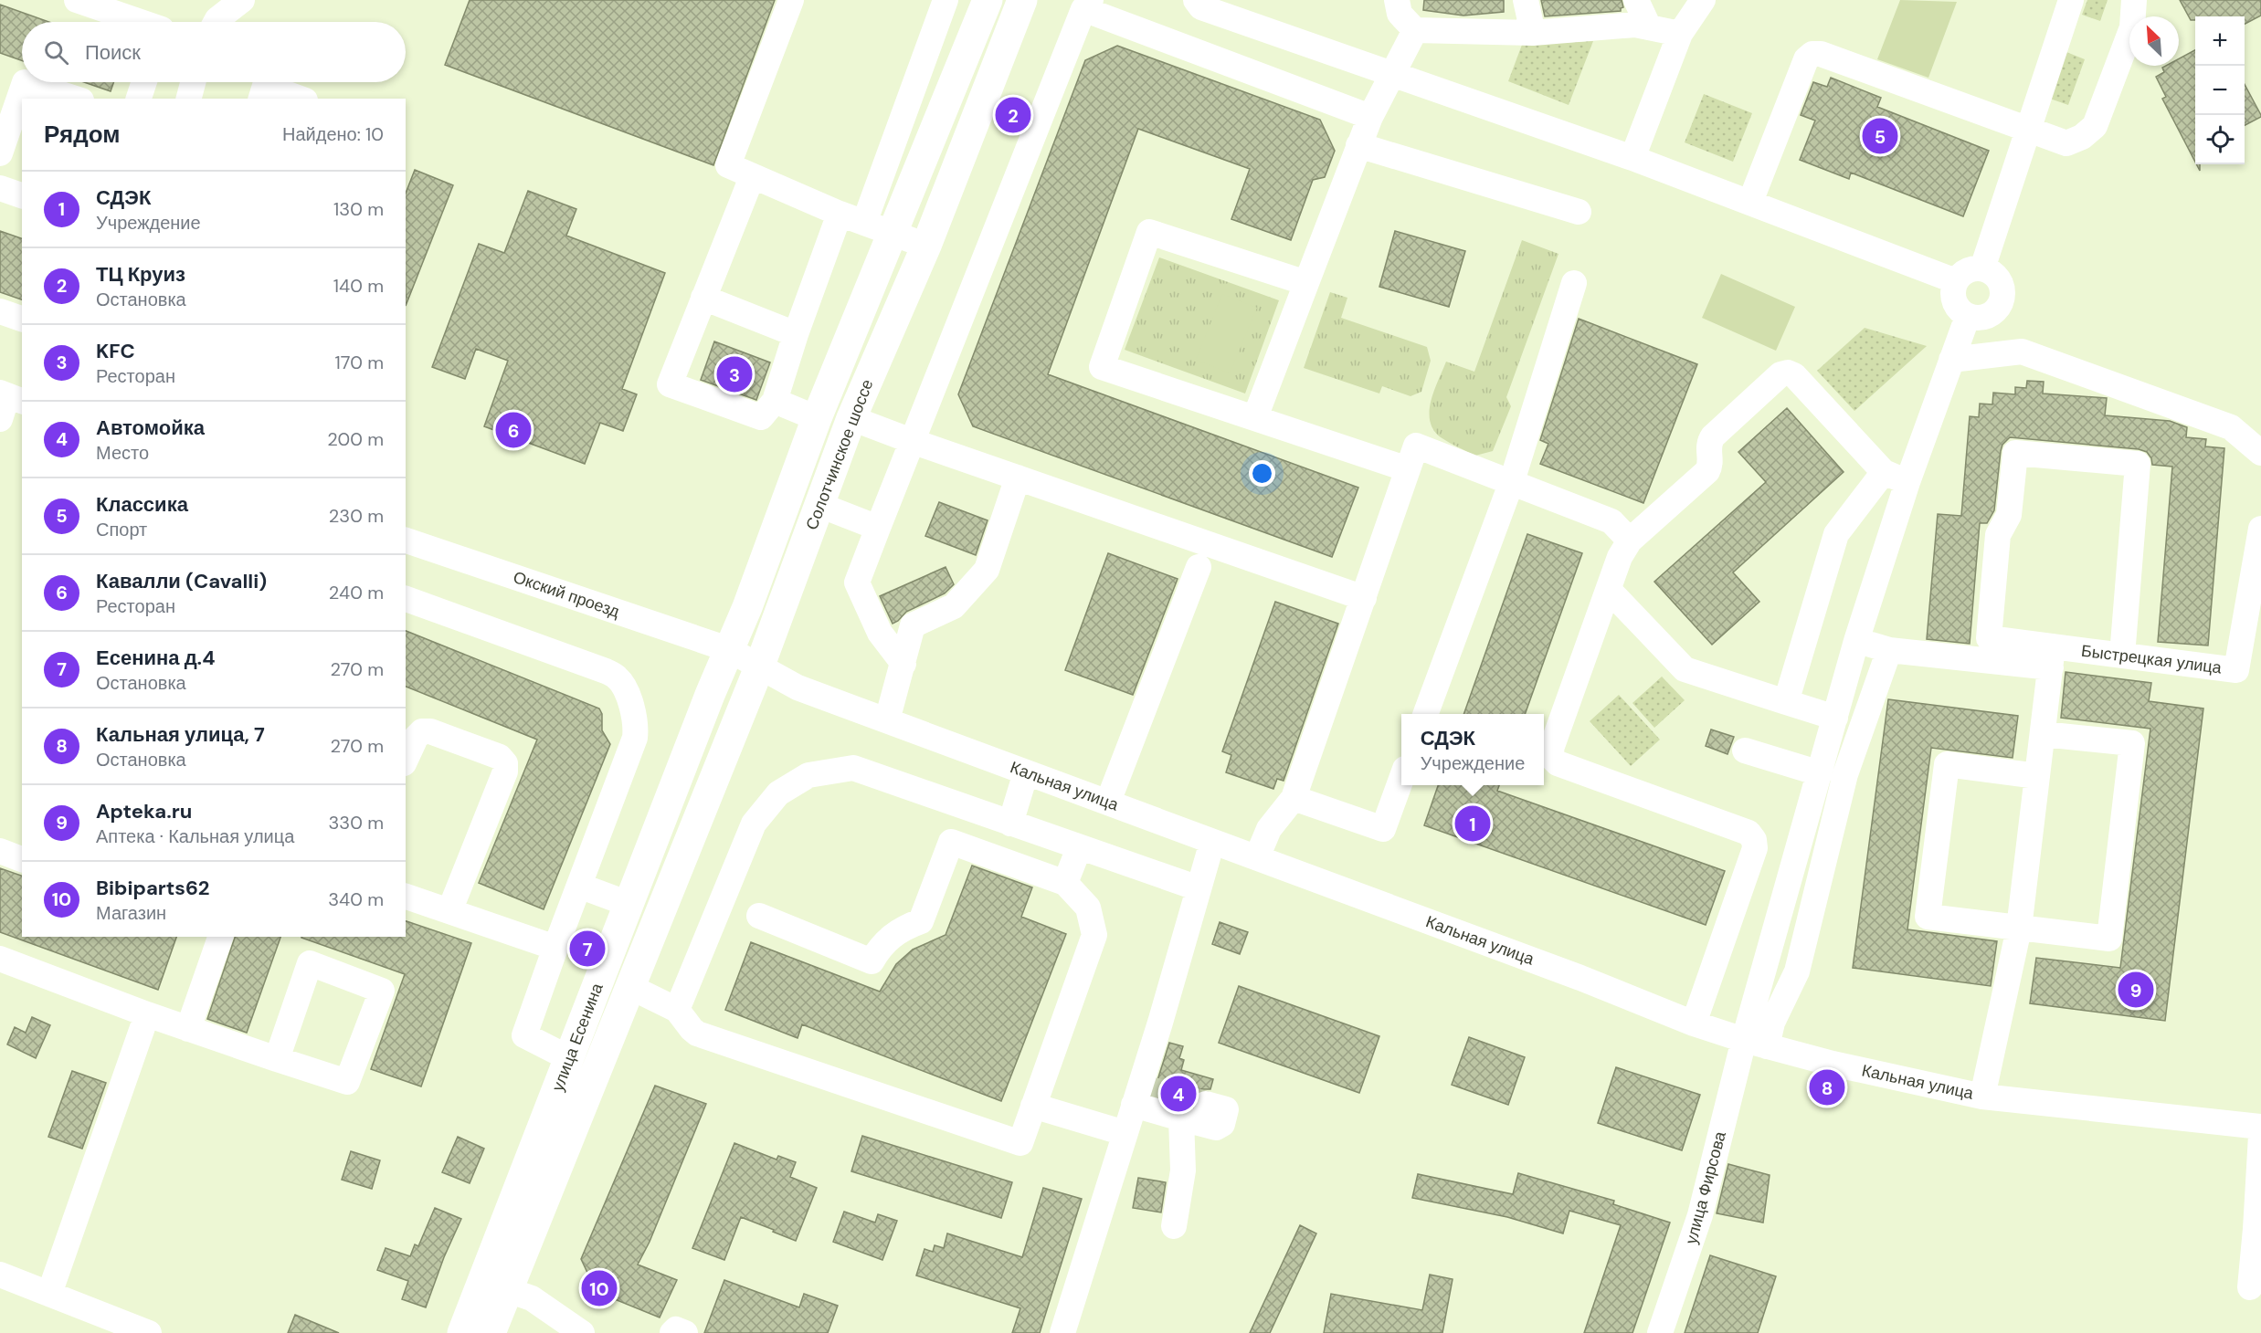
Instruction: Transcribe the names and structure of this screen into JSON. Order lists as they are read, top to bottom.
{
  "streets": {
    "main road": ["Солотчинское шоссе", "улица Есенина"],
    "street": [
      "Окский проезд",
      "Быстрецкая улица",
      "Кальная улица",
      "улица Фирсова"
    ]
  },
  "crossings": [
    ["Солотчинское шоссе", "Окский проезд"],
    ["Солотчинское шоссе", "Кальная улица"],
    ["Солотчинское шоссе", "улица Есенина"],
    ["Окский проезд", "Кальная улица"],
    ["Окский проезд", "улица Есенина"],
    ["Кальная улица", "улица Есенина"],
    ["Кальная улица", "улица Фирсова"]
  ],
  "north": "top left",
  "page": {
    "map_buttons": ["+", "−"],
    "search": "Поиск",
    "pins": [
      "2",
      "5",
      "3",
      "6",
      "1",
      "7",
      "9",
      "8",
      "4",
      "10"
    ],
    "heading": ["Рядом", "Найдено: 10"],
    "list": [
      {
        "mark": "1",
        "name": "СДЭК",
        "note": "Учреждение",
        "value": "130 m"
      },
      {
        "mark": "2",
        "name": "ТЦ Круиз",
        "note": "Остановка",
        "value": "140 m"
      },
      {
        "mark": "3",
        "name": "KFC",
        "note": "Ресторан",
        "value": "170 m"
      },
      {
        "mark": "4",
        "name": "Автомойка",
        "note": "Место",
        "value": "200 m"
      },
      {
        "mark": "5",
        "name": "Классика",
        "note": "Спорт",
        "value": "230 m"
      },
      {
        "mark": "6",
        "name": "Кавалли (Cavalli)",
        "note": "Ресторан",
        "value": "240 m"
      },
      {
        "mark": "7",
        "name": "Есенина д.4",
        "note": "Остановка",
        "value": "270 m"
      },
      {
        "mark": "8",
        "name": "Кальная улица, 7",
        "note": "Остановка",
        "value": "270 m"
      },
      {
        "mark": "9",
        "name": "Apteka.ru",
        "note": "Аптека · Кальная улица",
        "value": "330 m"
      },
      {
        "mark": "10",
        "name": "Bibiparts62",
        "note": "Магазин",
        "value": "340 m"
      }
    ],
    "popup": ["СДЭК", "Учреждение"]
  }
}
